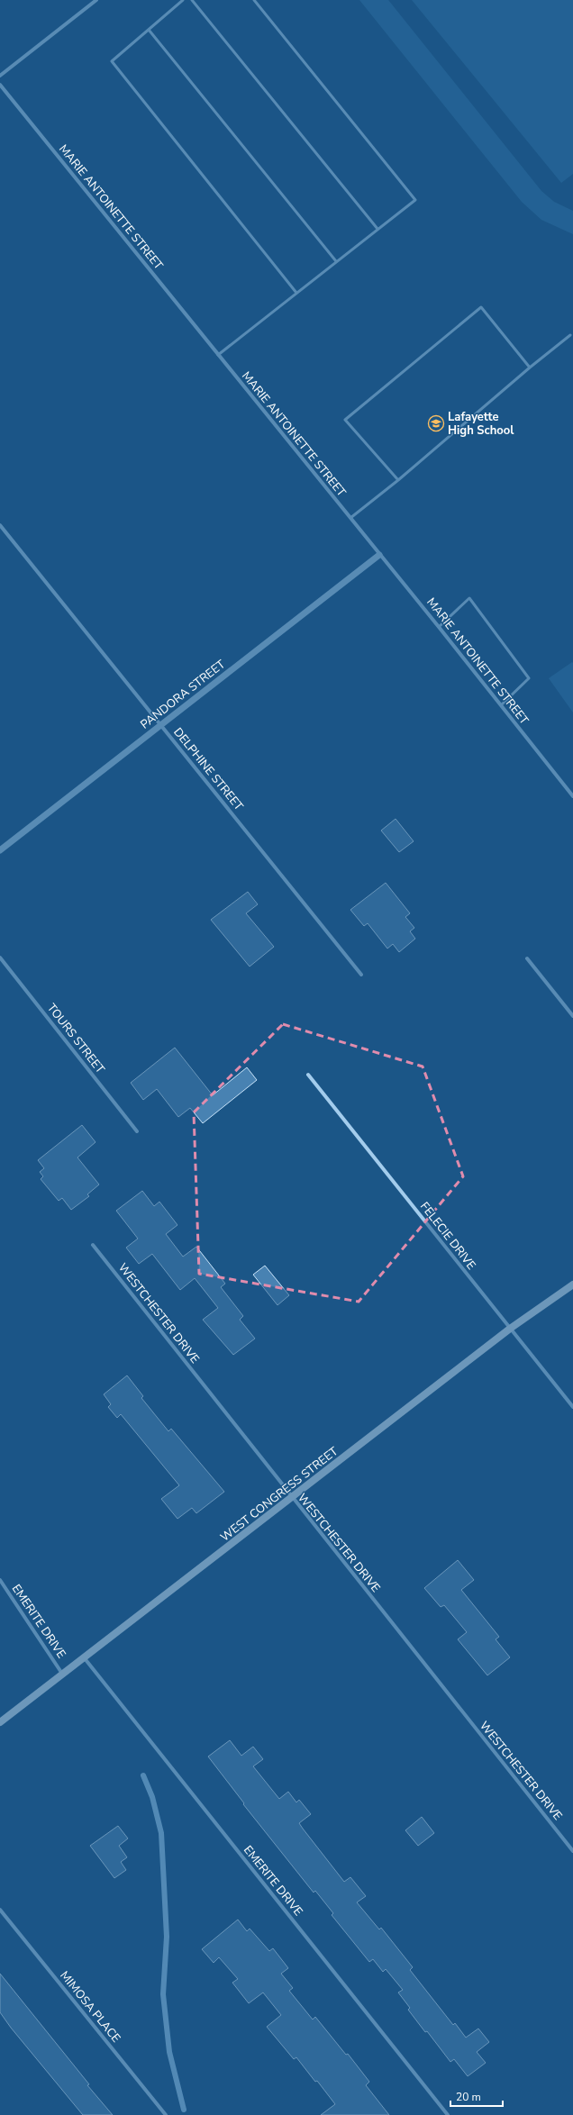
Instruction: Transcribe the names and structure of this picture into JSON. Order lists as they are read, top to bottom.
{
  "streets": {
    "main road": ["WEST CONGRESS STREET"],
    "street": [
      "MARIE ANTOINETTE STREET",
      "PANDORA STREET",
      "DELPHINE STREET",
      "TOURS STREET",
      "FELECIE DRIVE",
      "WESTCHESTER DRIVE",
      "EMERITE DRIVE",
      "MIMOSA PLACE"
    ]
  },
  "crossings": [
    ["MARIE ANTOINETTE STREET", "PANDORA STREET"],
    ["PANDORA STREET", "DELPHINE STREET"],
    ["FELECIE DRIVE", "WEST CONGRESS STREET"],
    ["WESTCHESTER DRIVE", "WEST CONGRESS STREET"],
    ["WEST CONGRESS STREET", "EMERITE DRIVE"]
  ],
  "places": {
    "school or university": ["Lafayette High School"]
  },
  "scale_bar": "20 m"
}
